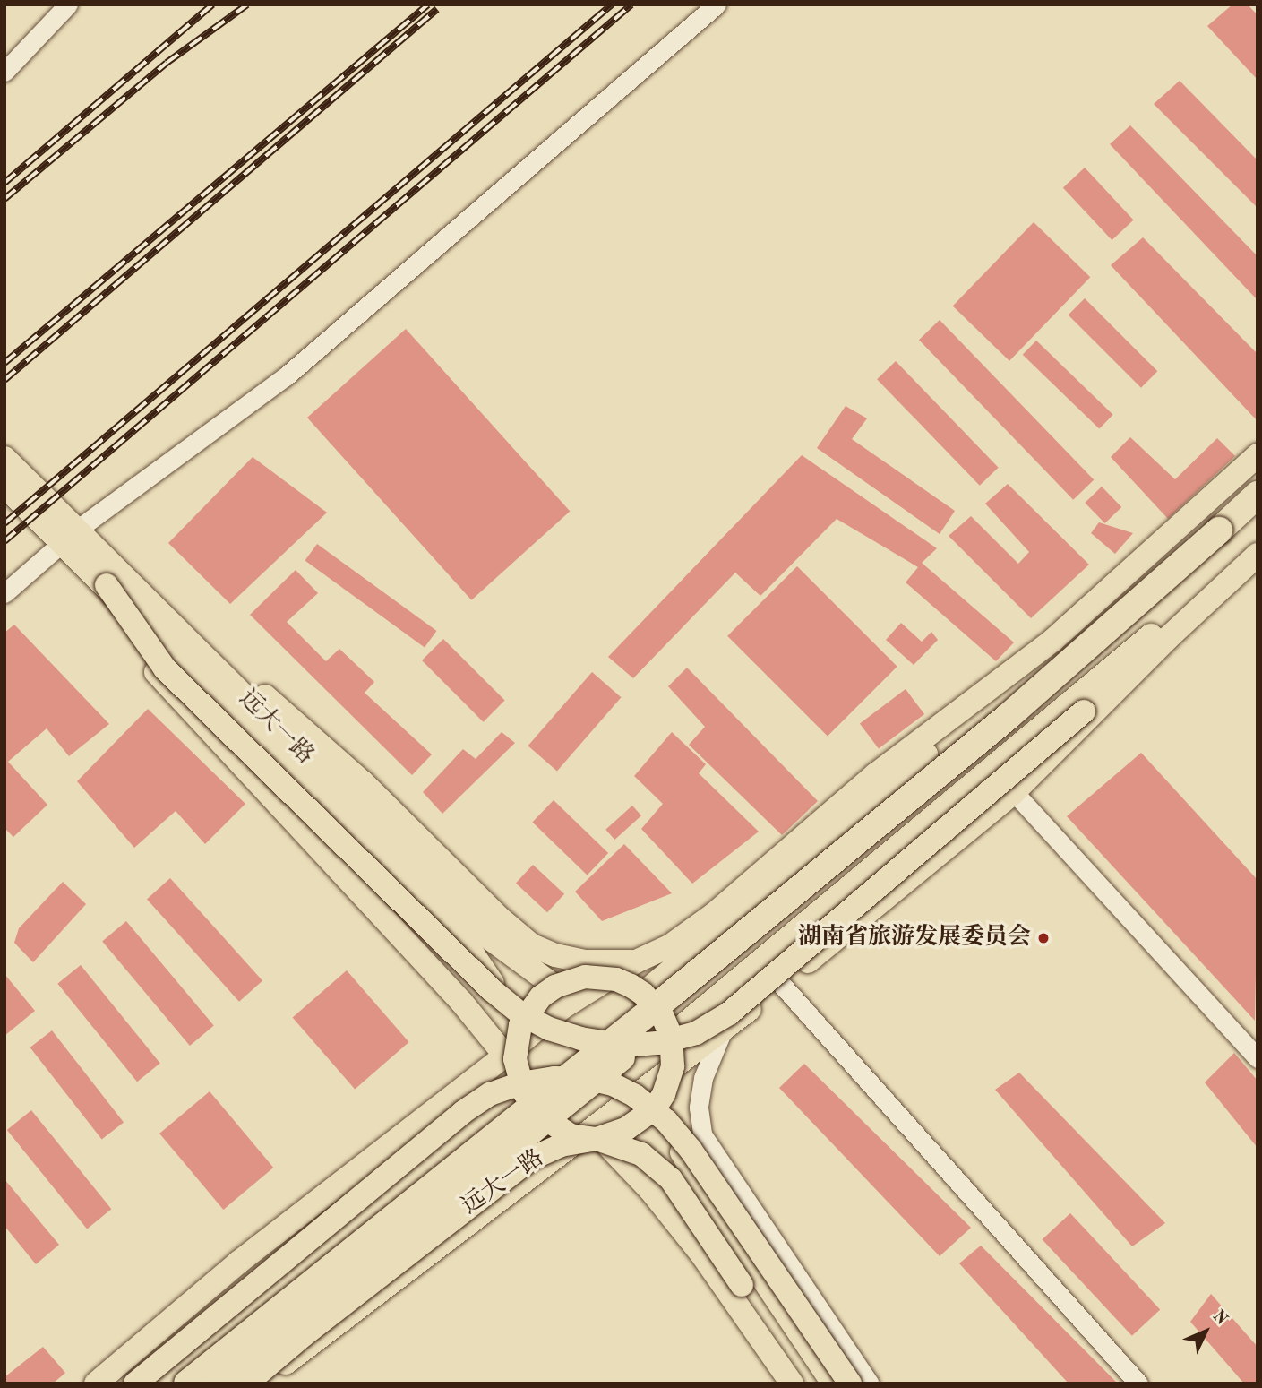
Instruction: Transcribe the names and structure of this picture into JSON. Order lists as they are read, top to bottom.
{
  "streets": {
    "main road": ["远大一路"]
  },
  "places": ["湖南省旅游发展委员会"],
  "north": "top right"
}
